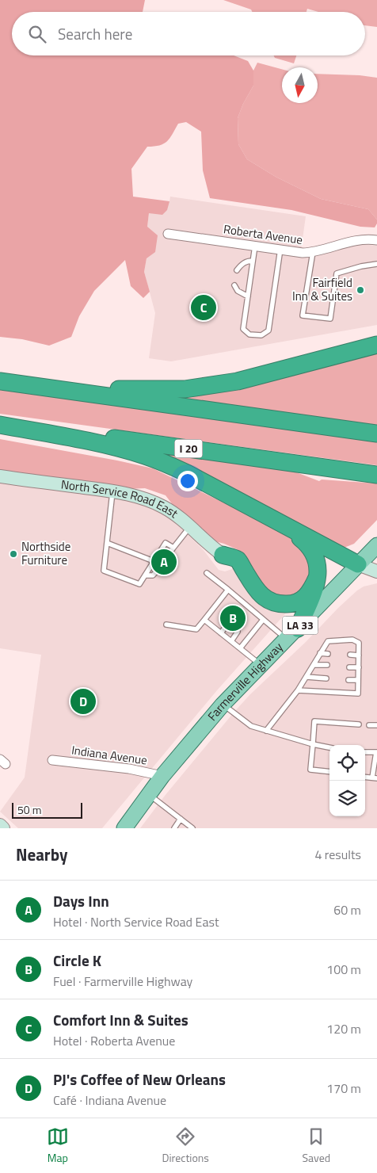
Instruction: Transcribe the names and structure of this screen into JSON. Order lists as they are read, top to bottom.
{
  "streets": {
    "highway": ["I 20"],
    "main road": ["LA 33", "Farmerville Highway"],
    "street": ["Roberta Avenue", "North Service Road East", "Indiana Avenue"]
  },
  "crossings": [
    ["Farmerville Highway", "Indiana Avenue"]
  ],
  "places": ["Fairfield Inn & Suites", "Northside Furniture"],
  "scale_bar": "50 m",
  "north": "bottom",
  "page": {
    "search": "Search here",
    "pins": [
      "C",
      "A",
      "B",
      "D"
    ],
    "scale": "50 m",
    "heading": ["Nearby", "4 results"],
    "list": [
      {
        "mark": "A",
        "name": "Days Inn",
        "note": "Hotel · North Service Road East",
        "value": "60 m"
      },
      {
        "mark": "B",
        "name": "Circle K",
        "note": "Fuel · Farmerville Highway",
        "value": "100 m"
      },
      {
        "mark": "C",
        "name": "Comfort Inn & Suites",
        "note": "Hotel · Roberta Avenue",
        "value": "120 m"
      },
      {
        "mark": "D",
        "name": "PJ's Coffee of New Orleans",
        "note": "Café · Indiana Avenue",
        "value": "170 m"
      }
    ],
    "nav": ["Map", "Directions", "Saved"]
  }
}
